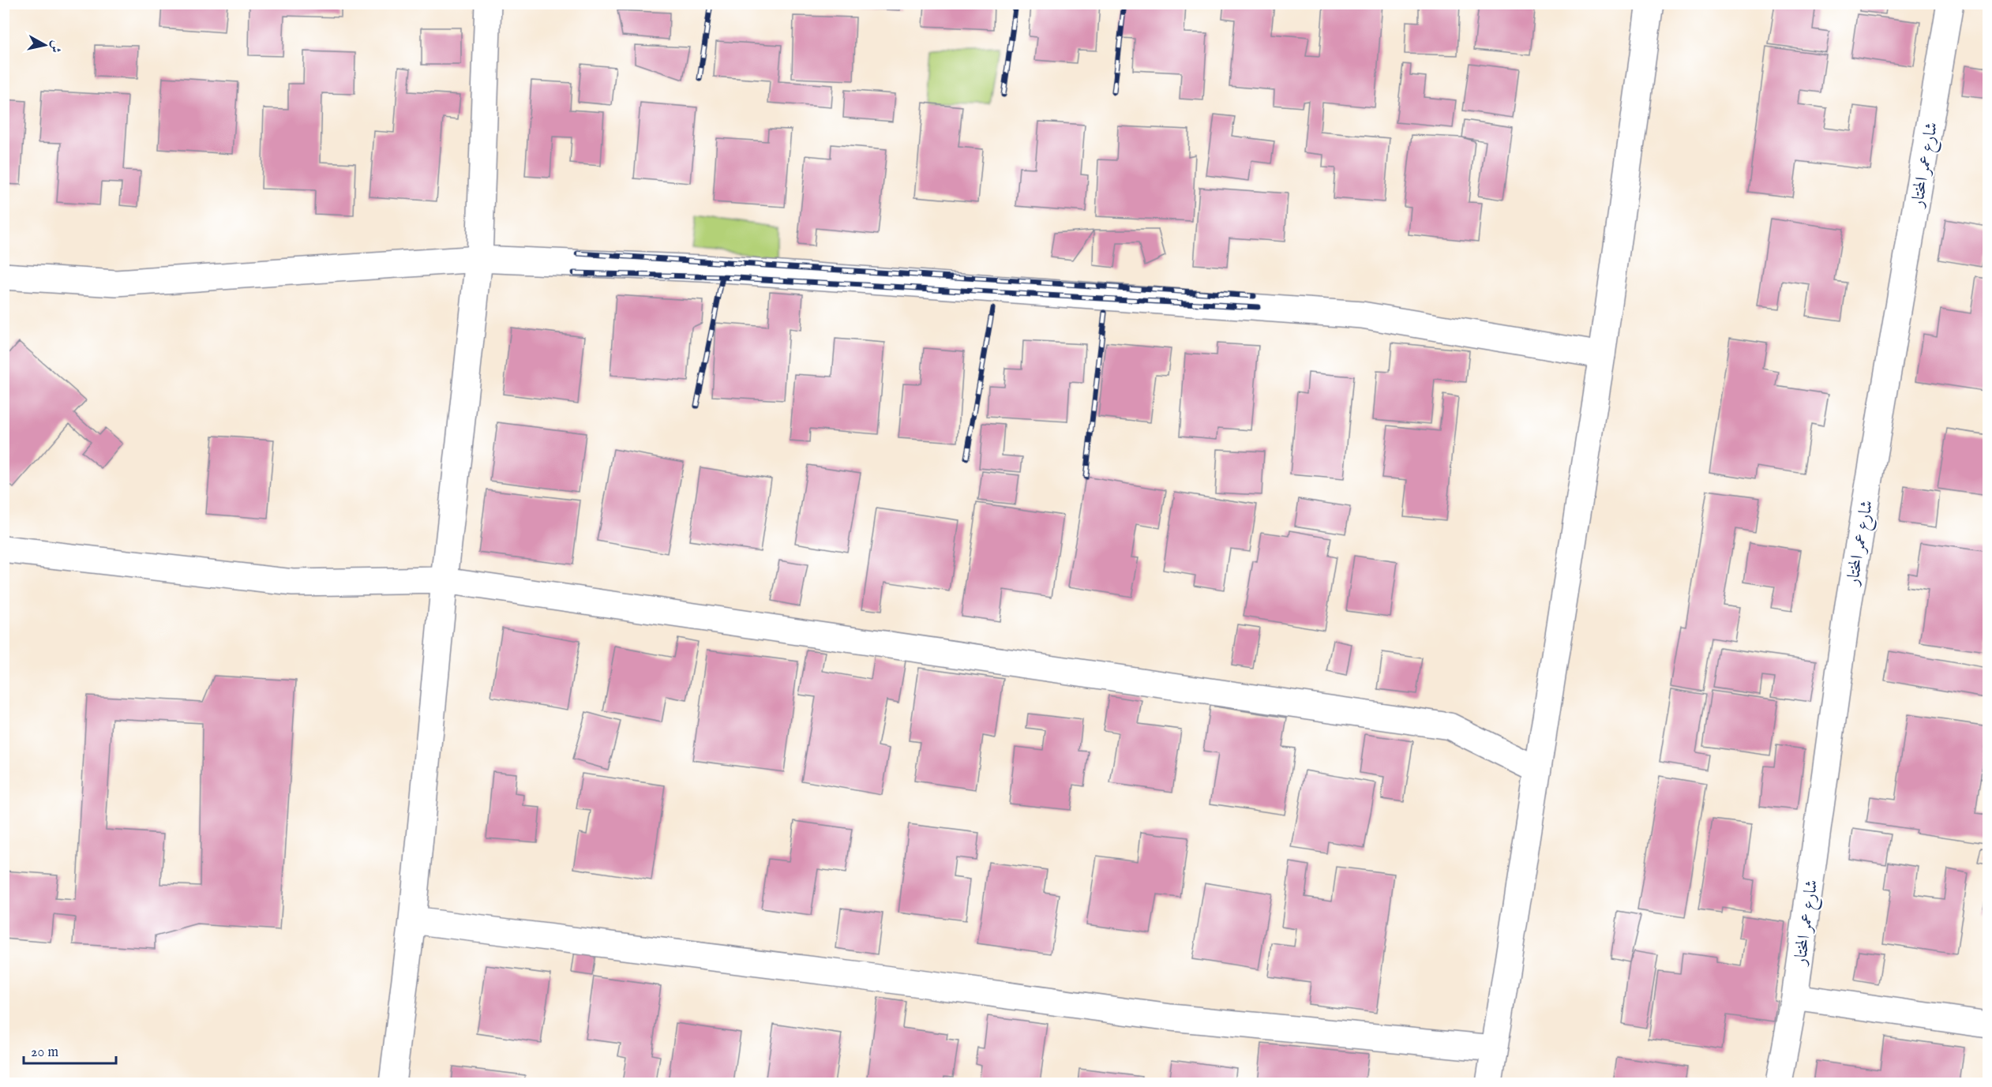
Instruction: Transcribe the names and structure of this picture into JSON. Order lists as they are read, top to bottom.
{
  "streets": {
    "street": ["شارع عمر المختار"]
  },
  "scale_bar": "20 m",
  "north": "right"
}
